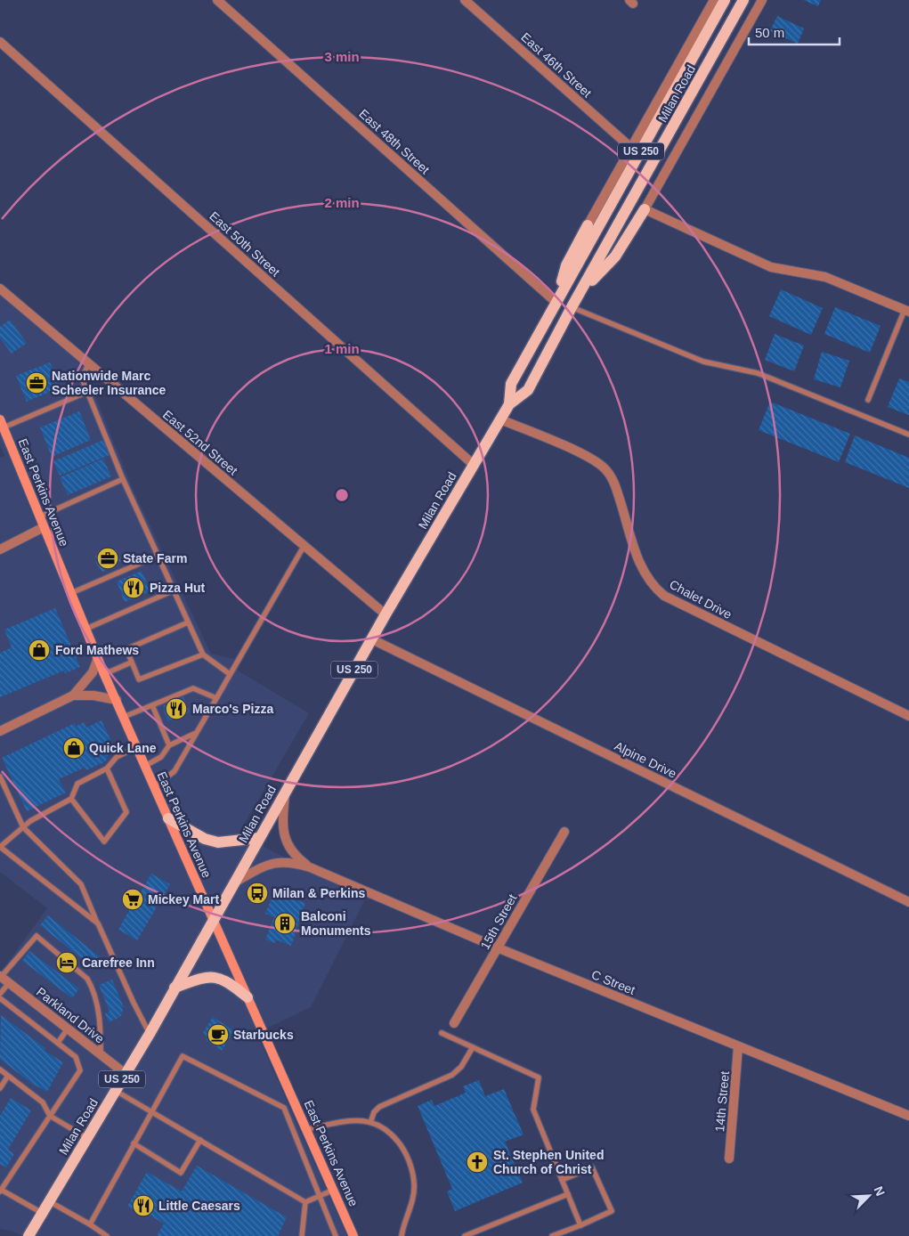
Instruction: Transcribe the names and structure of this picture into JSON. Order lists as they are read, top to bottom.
{
  "streets": {
    "main road": ["Milan Road", "US 250", "East Perkins Avenue"],
    "street": [
      "East 46th Street",
      "East 48th Street",
      "East 50th Street",
      "East 52nd Street",
      "Chalet Drive",
      "Alpine Drive",
      "15th Street",
      "C Street",
      "Parkland Drive",
      "14th Street"
    ]
  },
  "crossings": [
    ["East 46th Street", "Milan Road"],
    ["Milan Road", "East 48th Street"],
    ["Milan Road", "East 50th Street"],
    ["Milan Road", "East 52nd Street"],
    ["Milan Road", "East Perkins Avenue"],
    ["Milan Road", "Chalet Drive"],
    ["Milan Road", "Alpine Drive"],
    ["Milan Road", "C Street"],
    ["Milan Road", "Parkland Drive"],
    ["15th Street", "C Street"],
    ["C Street", "14th Street"]
  ],
  "places": {
    "office": ["Nationwide Marc Scheeler Insurance", "State Farm"],
    "restaurant": ["Pizza Hut", "Marco's Pizza", "Little Caesars"],
    "shop": ["Ford Mathews", "Quick Lane"],
    "bus stop": ["Milan & Perkins"],
    "supermarket": ["Mickey Mart"],
    "building": ["Balconi Monuments"],
    "hotel": ["Carefree Inn"],
    "cafe": ["Starbucks"],
    "church": ["St. Stephen United Church of Christ"]
  },
  "scale_bar": "50 m",
  "north": "top right",
  "rings": ["3 min", "2 min", "1 min"]
}
